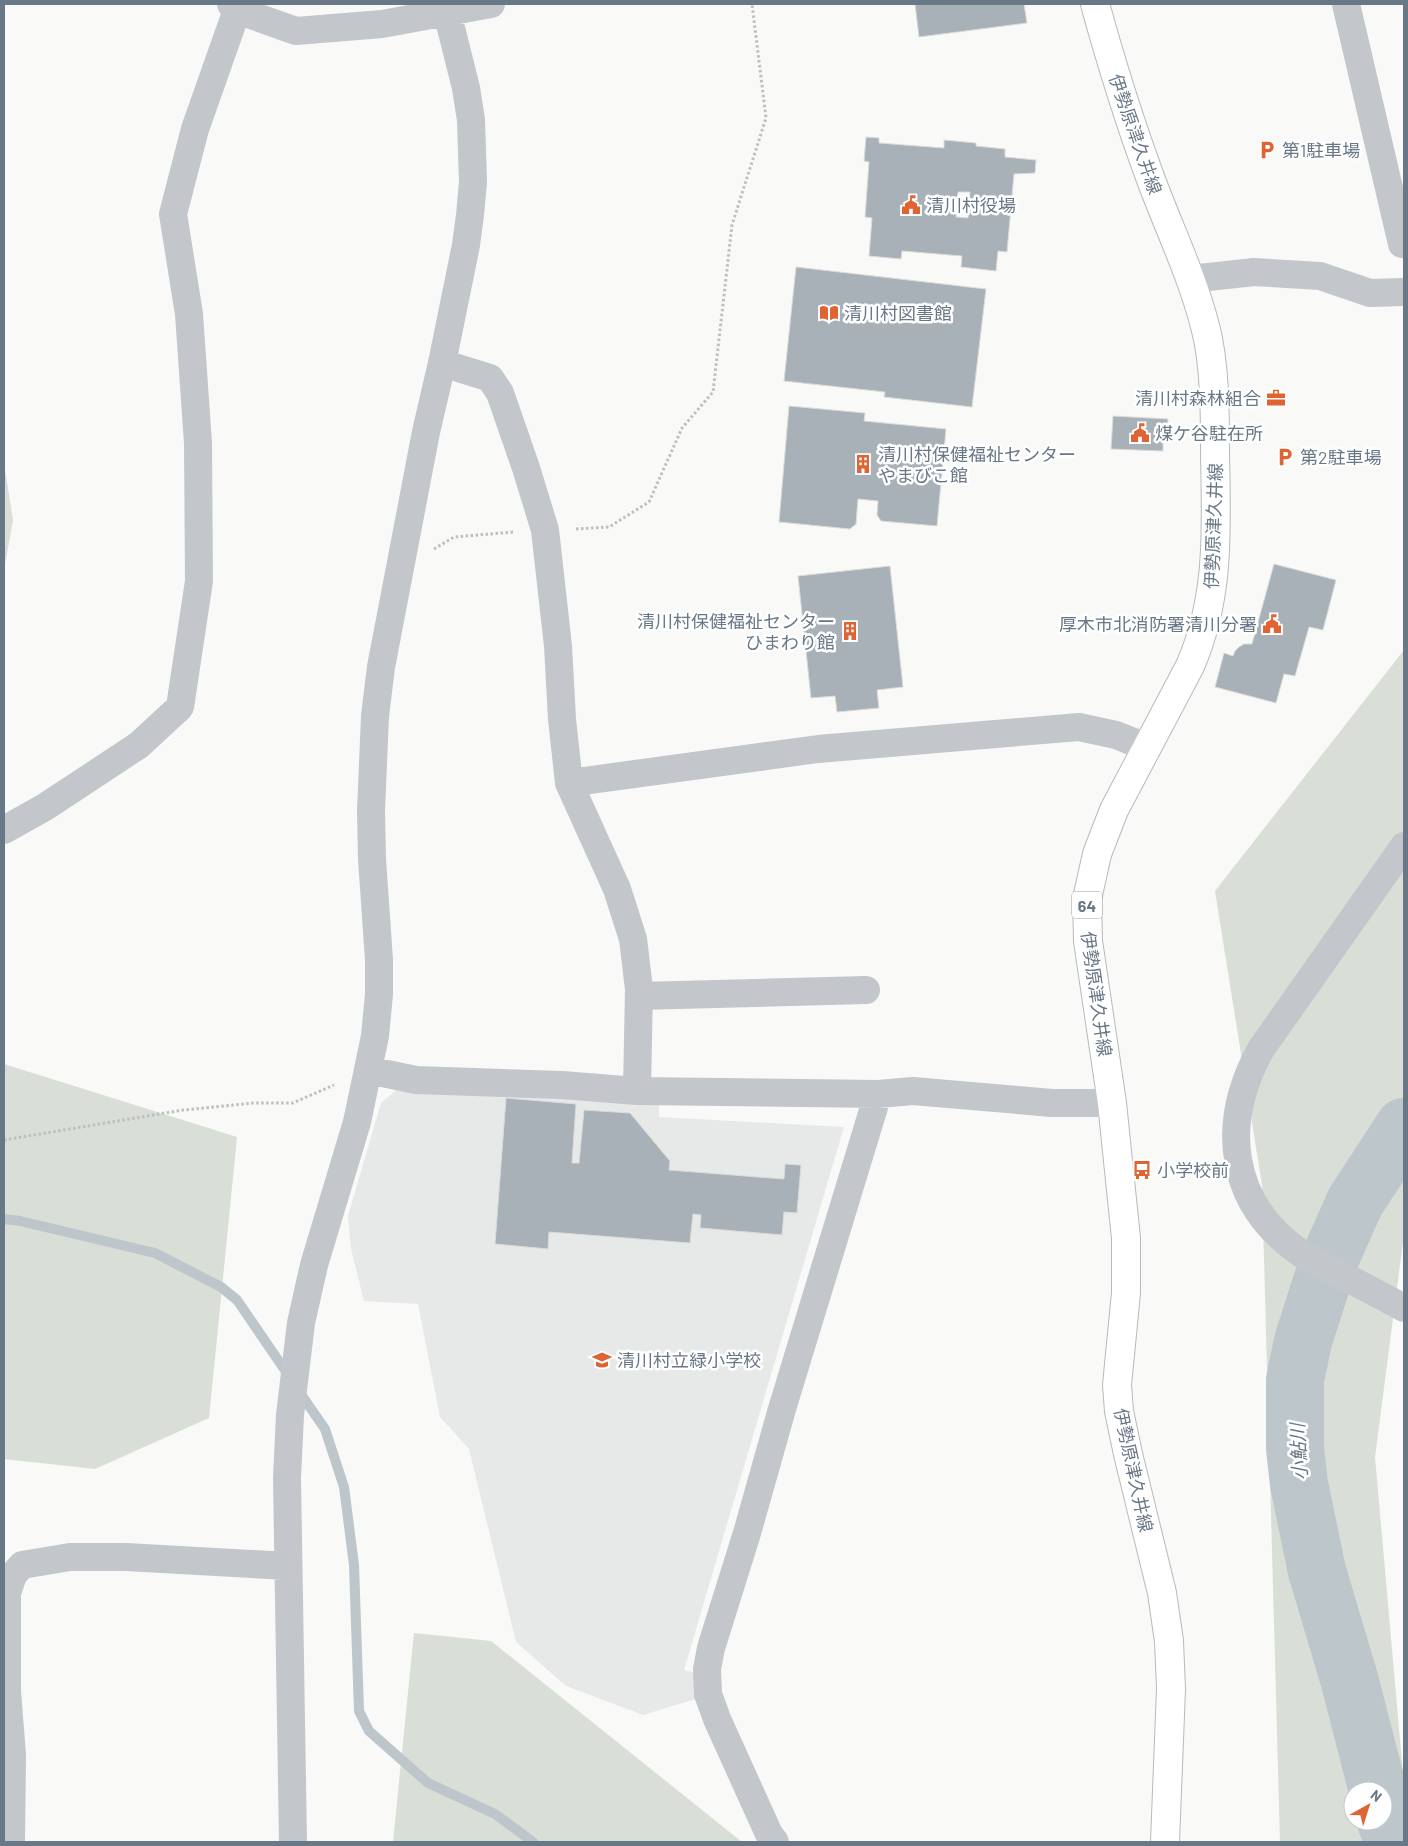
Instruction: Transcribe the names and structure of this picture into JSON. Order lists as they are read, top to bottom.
{
  "streets": {
    "main road": ["伊勢原津久井線", "64"]
  },
  "water": ["小鮎川"],
  "places": {
    "parking": ["第1駐車場", "第2駐車場"],
    "public building": ["清川村役場", "煤ケ谷駐在所", "厚木市北消防署清川分署"],
    "library": ["清川村図書館"],
    "office": ["清川村森林組合"],
    "building": ["清川村保健福祉センター やまびこ館", "清川村保健福祉センター ひまわり館"],
    "bus stop": ["小学校前"],
    "school or university": ["清川村立緑小学校"]
  },
  "north": "top right"
}
